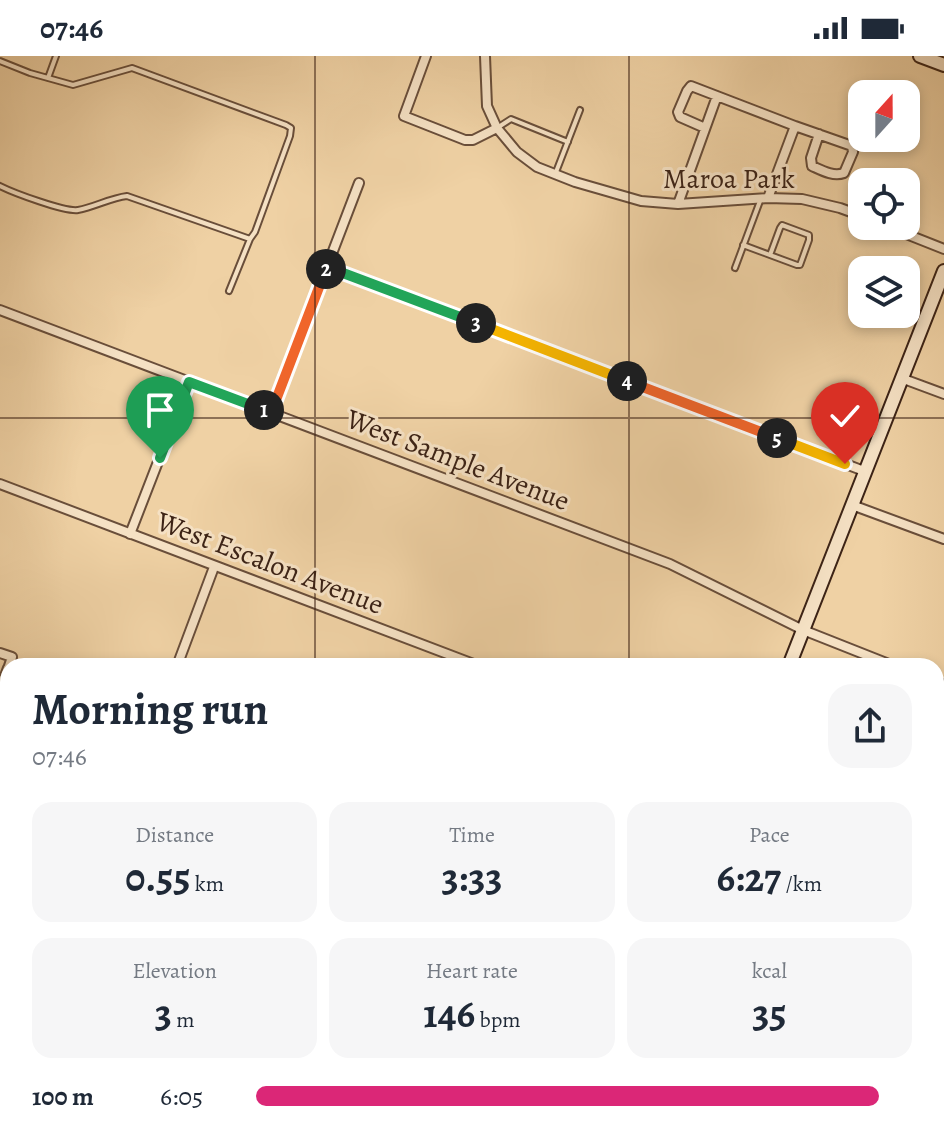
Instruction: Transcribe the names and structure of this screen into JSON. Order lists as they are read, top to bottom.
{
  "streets": {
    "street": ["Maroa Park", "West Sample Avenue", "West Escalon Avenue"]
  },
  "north": "top",
  "page": {
    "status": "07:46",
    "pins": [
      "2",
      "3",
      "4",
      "1",
      "5"
    ],
    "heading": ["Morning run", "07:46"],
    "stats": [
      ["Distance", "0.55 km"],
      ["Time", "3:33"],
      ["Pace", "6:27 /km"],
      ["Elevation", "3 m"],
      ["Heart rate", "146 bpm"],
      ["kcal", "35"]
    ],
    "list": [
      {
        "name": "100 m",
        "note": "6:05"
      }
    ]
  }
}
